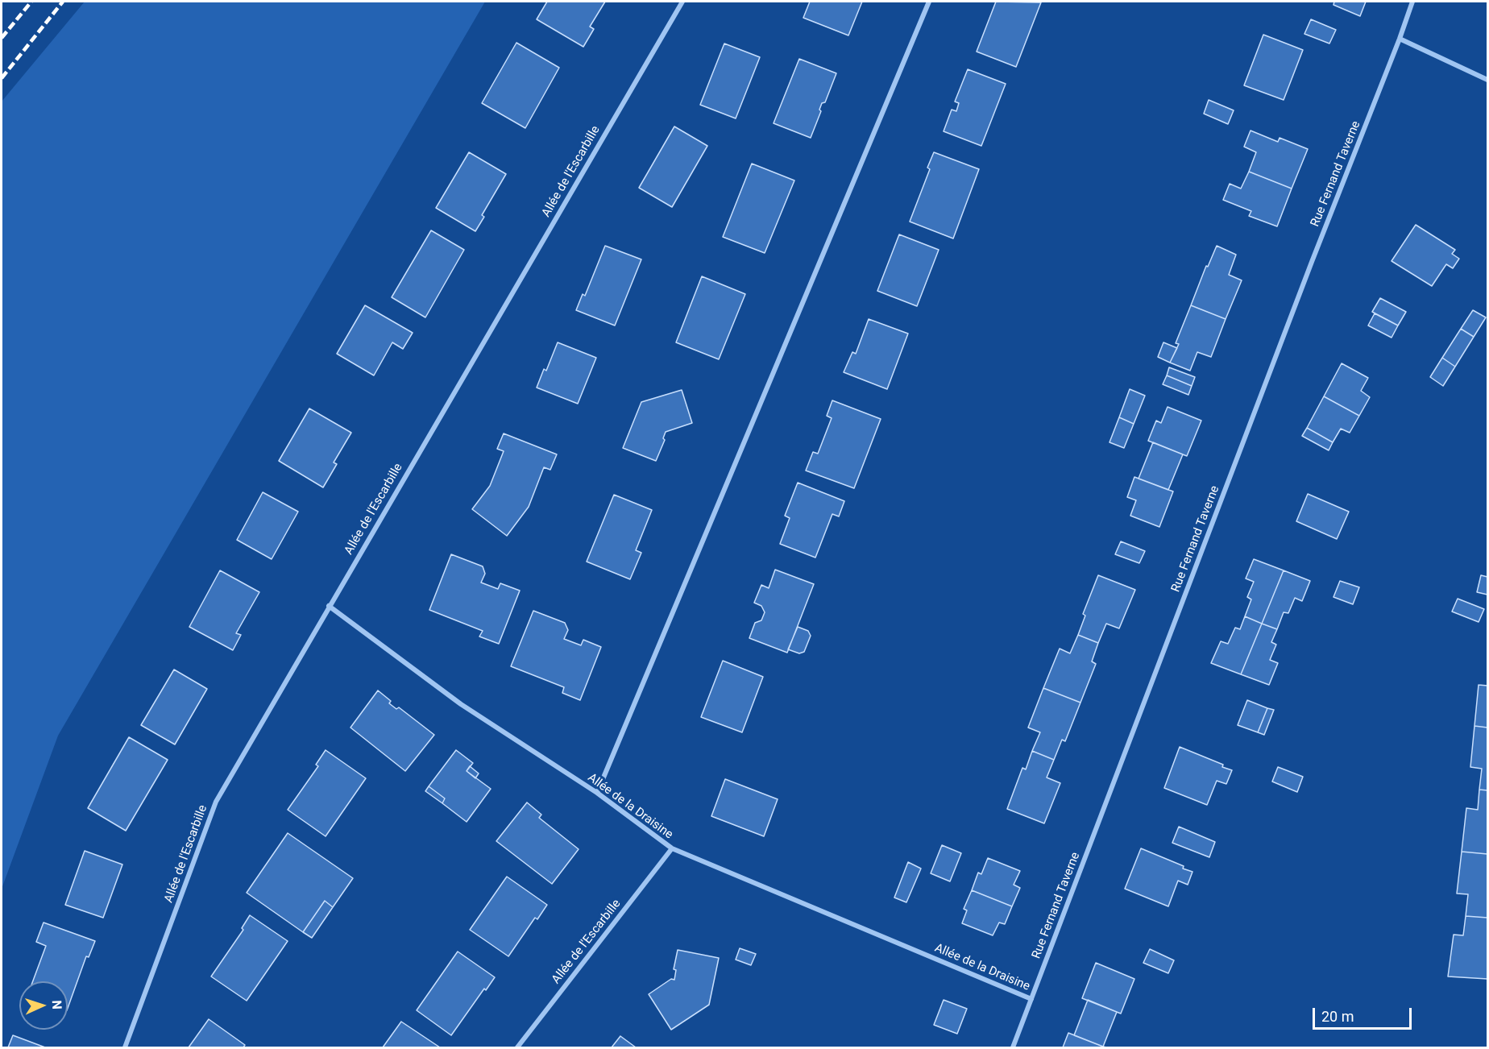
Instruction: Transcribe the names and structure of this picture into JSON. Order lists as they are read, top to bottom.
{
  "streets": {
    "street": ["Allée de l'Escarbille", "Rue Fernand Taverne", "Allée de la Draisine"]
  },
  "crossings": [
    ["Allée de l'Escarbille", "Allée de la Draisine"],
    ["Rue Fernand Taverne", "Allée de la Draisine"]
  ],
  "scale_bar": "20 m",
  "north": "right"
}
